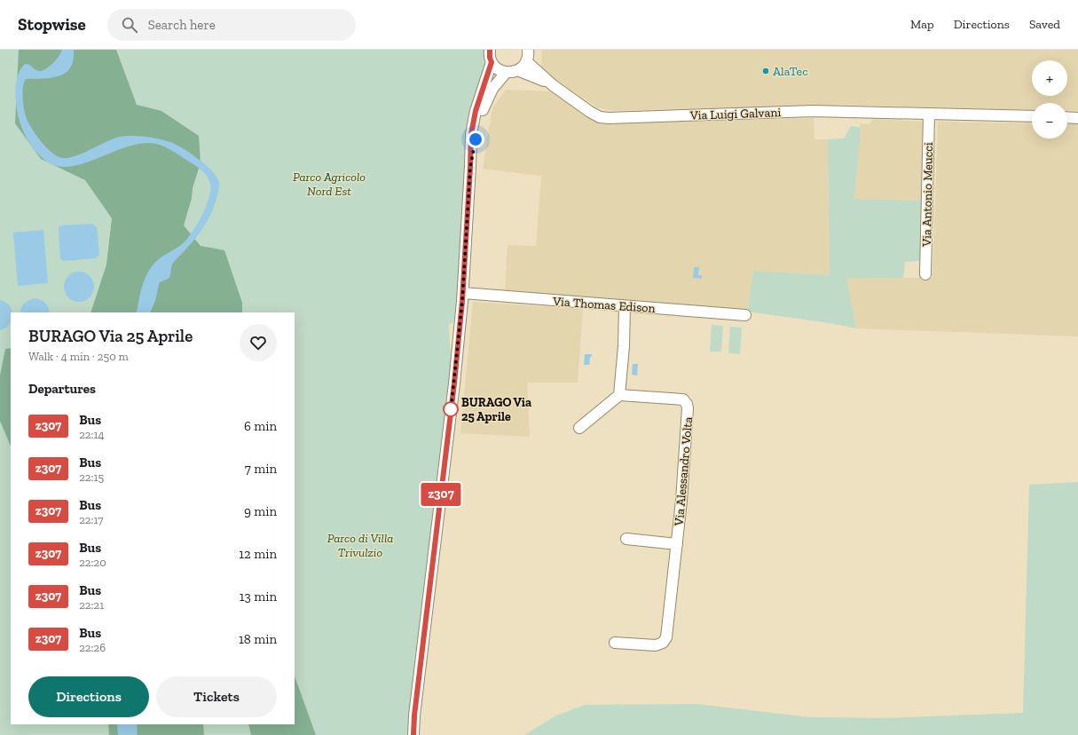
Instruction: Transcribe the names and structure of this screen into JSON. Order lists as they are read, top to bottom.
{
  "streets": {
    "street": [
      "Via Luigi Galvani",
      "Via Antonio Meucci",
      "Via Thomas Edison",
      "Via Alessandro Volta"
    ]
  },
  "crossings": [
    ["Via Luigi Galvani", "Via Antonio Meucci"]
  ],
  "parks": ["Parco Agricolo Nord Est", "Parco di Villa Trivulzio"],
  "places": ["AlaTec", "BURAGO Via 25 Aprile"],
  "lines": ["bus line z307"],
  "page": {
    "header": "Stopwise",
    "search": "Search here",
    "nav": ["Map", "Directions", "Saved"],
    "on_map": "z307",
    "map_buttons": ["+", "−"],
    "heading": [
      ["BURAGO Via 25 Aprile", "Walk · 4 min · 250 m"],
      "Departures"
    ],
    "list": [
      {
        "mark": "z307",
        "name": "Bus",
        "note": "22:14",
        "value": "6 min"
      },
      {
        "mark": "z307",
        "name": "Bus",
        "note": "22:15",
        "value": "7 min"
      },
      {
        "mark": "z307",
        "name": "Bus",
        "note": "22:17",
        "value": "9 min"
      },
      {
        "mark": "z307",
        "name": "Bus",
        "note": "22:20",
        "value": "12 min"
      },
      {
        "mark": "z307",
        "name": "Bus",
        "note": "22:21",
        "value": "13 min"
      },
      {
        "mark": "z307",
        "name": "Bus",
        "note": "22:26",
        "value": "18 min"
      }
    ],
    "buttons": ["Directions", "Tickets"]
  }
}
